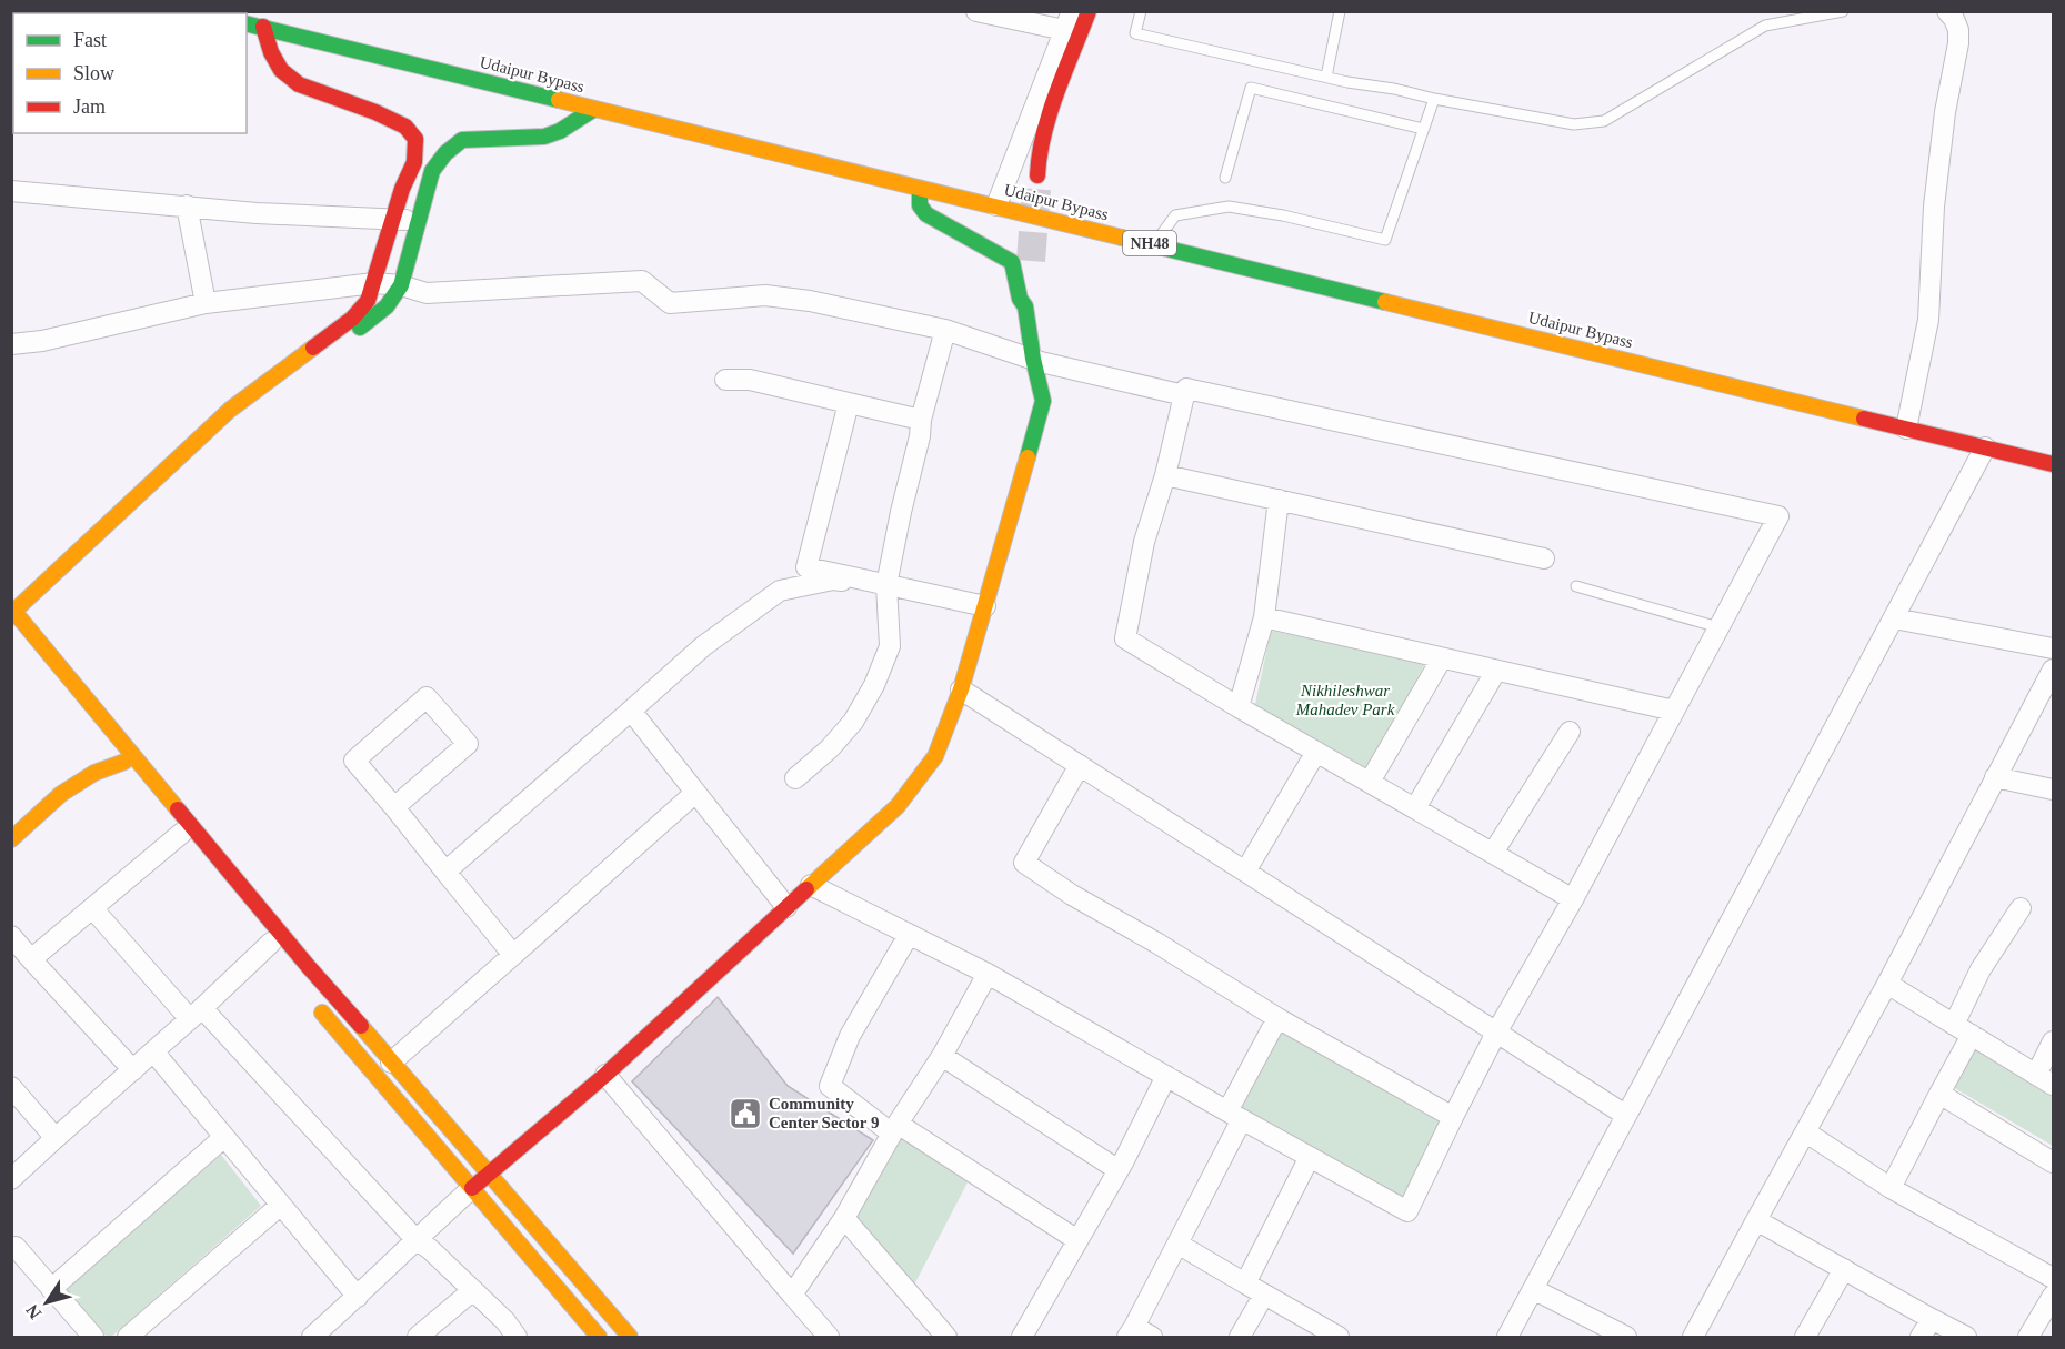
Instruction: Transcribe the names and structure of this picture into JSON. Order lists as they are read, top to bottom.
{
  "streets": {
    "main road": ["Udaipur Bypass", "NH48"]
  },
  "parks": ["Nikhileshwar Mahadev Park"],
  "places": {
    "public building": ["Community Center Sector 9"]
  },
  "legend": ["Fast", "Slow", "Jam"],
  "north": "bottom left"
}
